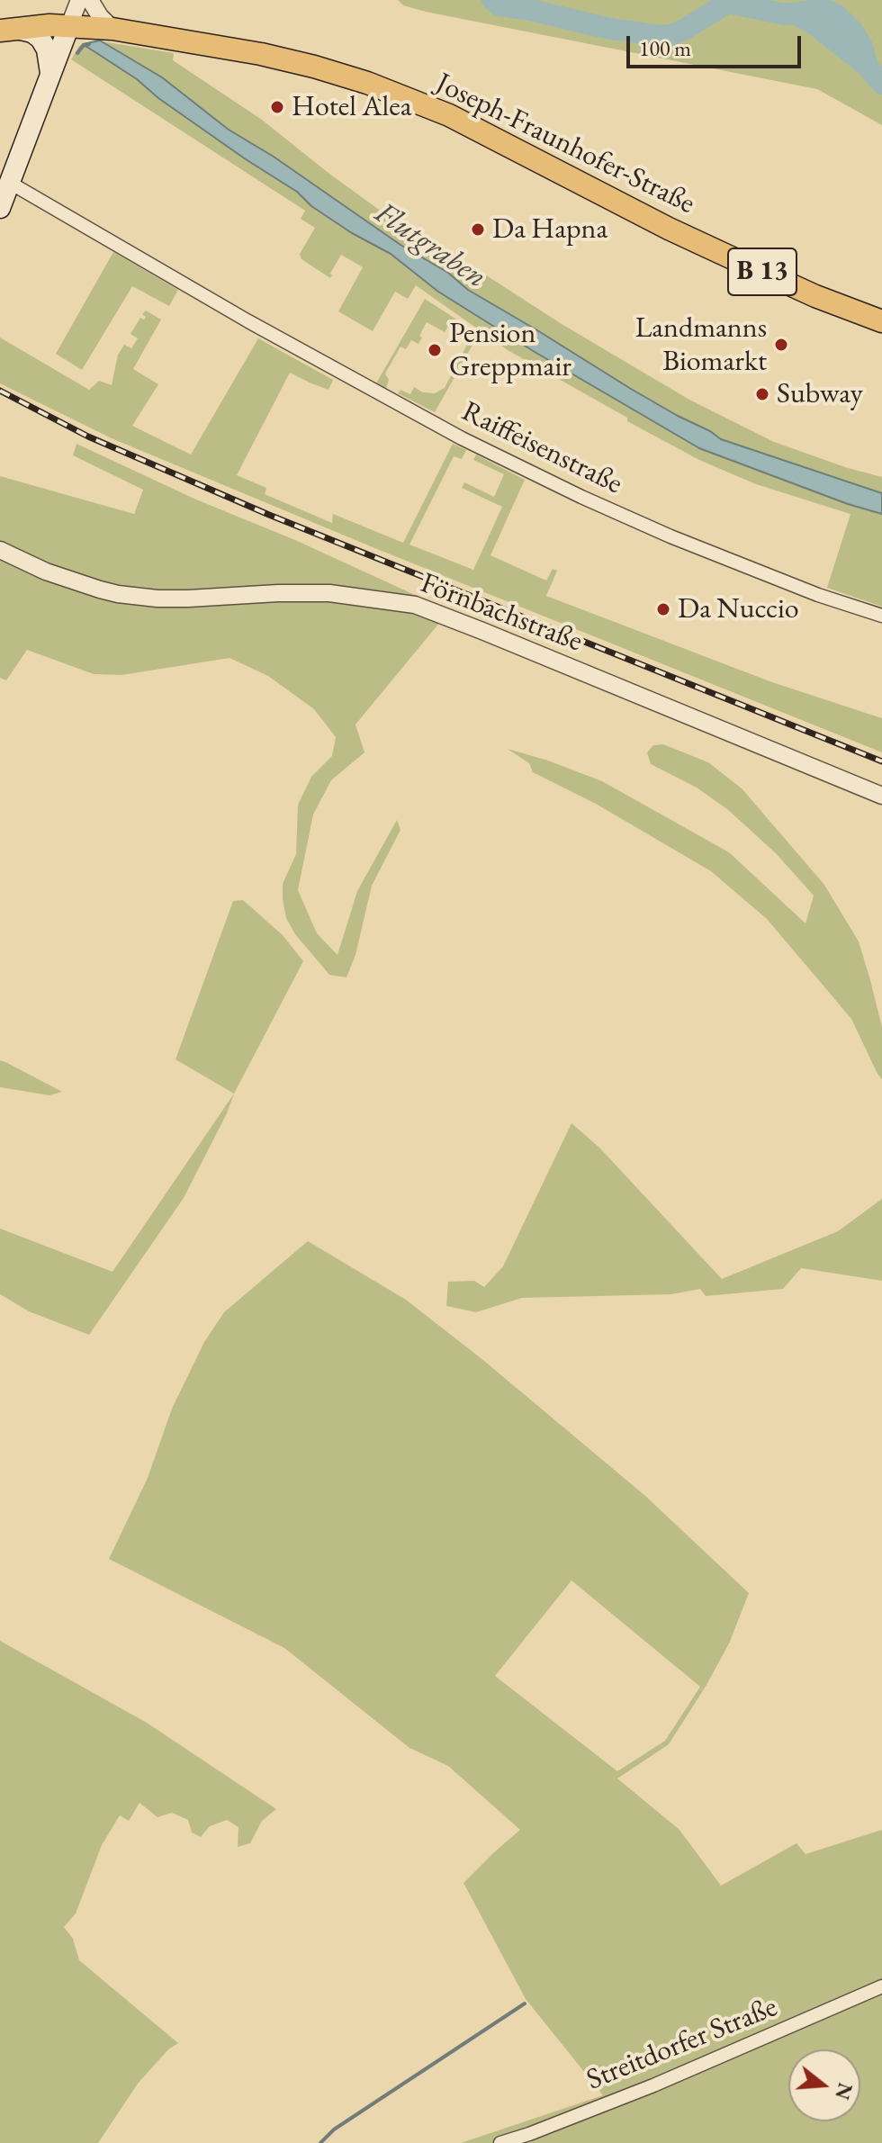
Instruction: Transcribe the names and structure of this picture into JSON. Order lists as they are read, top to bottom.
{
  "streets": {
    "main road": ["Joseph-Fraunhofer-Straße", "B 13"],
    "street": ["Raiffeisenstraße", "Förnbachstraße", "Streitdorfer Straße"]
  },
  "water": ["Flutgraben"],
  "places": [
    "Hotel Alea",
    "Da Hapna",
    "Landmanns Biomarkt",
    "Pension Greppmair",
    "Subway",
    "Da Nuccio"
  ],
  "scale_bar": "100 m",
  "north": "right"
}
